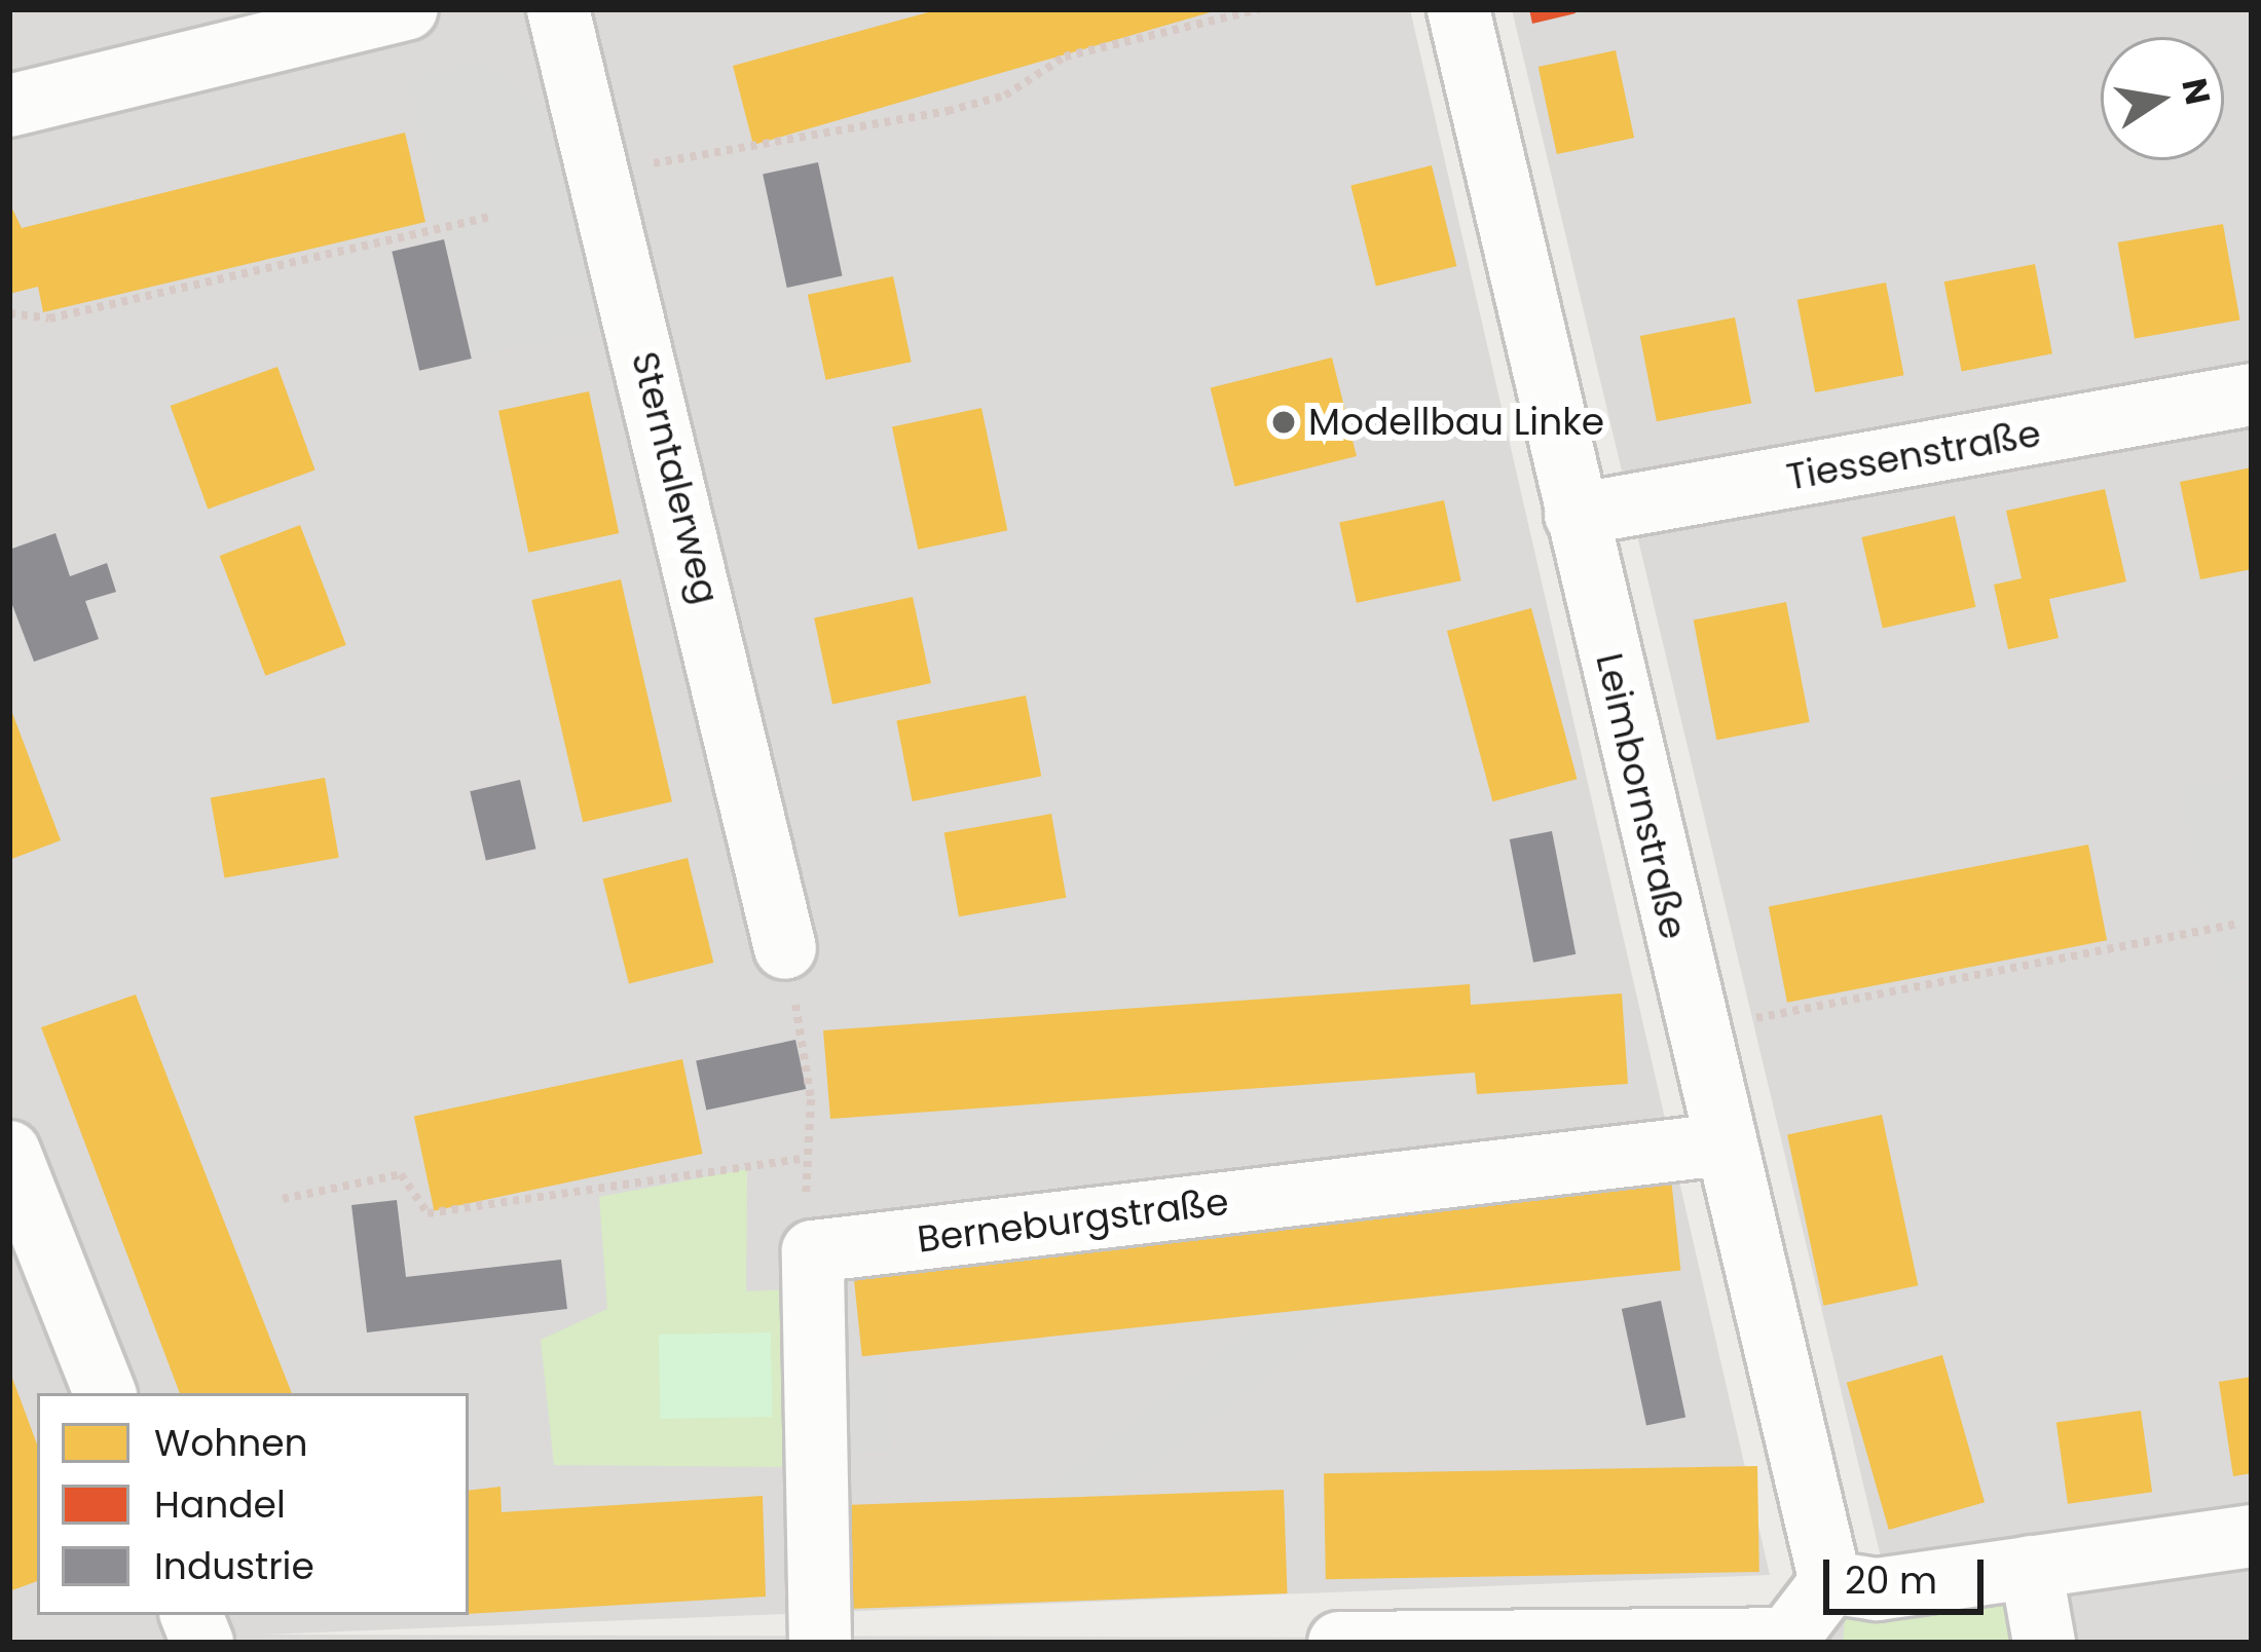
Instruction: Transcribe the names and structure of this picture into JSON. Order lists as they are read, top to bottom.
{
  "streets": {
    "street": [
      "Tiessenstraße",
      "Sterntalerweg",
      "Leimbornstraße",
      "Berneburgstraße"
    ]
  },
  "crossings": [
    ["Tiessenstraße", "Leimbornstraße"],
    ["Leimbornstraße", "Berneburgstraße"]
  ],
  "places": ["Modellbau Linke"],
  "legend": ["Wohnen", "Handel", "Industrie"],
  "scale_bar": "20 m",
  "north": "right"
}
